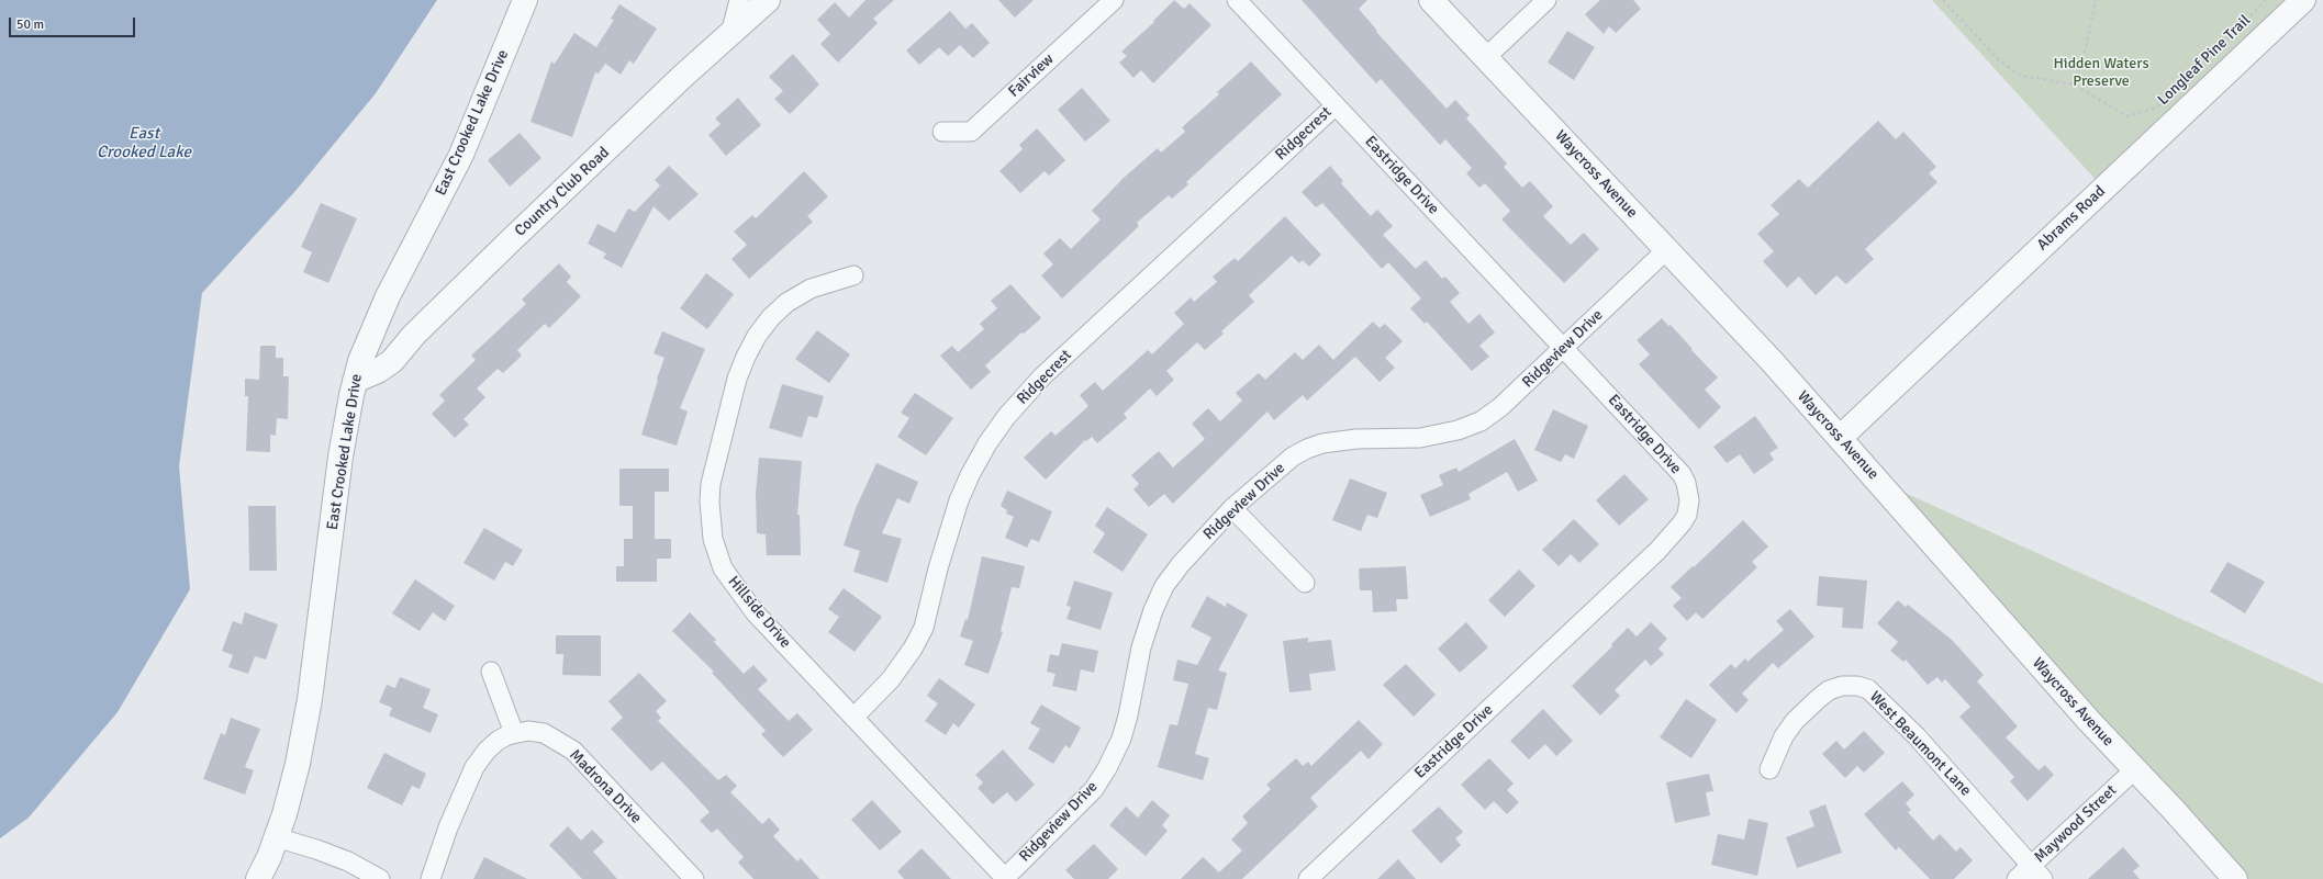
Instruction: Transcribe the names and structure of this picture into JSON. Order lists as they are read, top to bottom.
{
  "streets": {
    "street": [
      "Fairview",
      "East Crooked Lake Drive",
      "Ridgecrest",
      "Waycross Avenue",
      "Eastridge Drive",
      "Country Club Road",
      "Abrams Road",
      "Ridgeview Drive",
      "Hillside Drive",
      "West Beaumont Lane",
      "Madrona Drive",
      "Maywood Street"
    ],
    "path": ["Longleaf Pine Trail"]
  },
  "crossings": [
    ["East Crooked Lake Drive", "Country Club Road"],
    ["Ridgecrest", "Eastridge Drive"],
    ["Ridgecrest", "Hillside Drive"],
    ["Waycross Avenue", "Abrams Road"],
    ["Waycross Avenue", "Ridgeview Drive"],
    ["Waycross Avenue", "Maywood Street"],
    ["Eastridge Drive", "Ridgeview Drive"],
    ["Ridgeview Drive", "Hillside Drive"],
    ["West Beaumont Lane", "Maywood Street"]
  ],
  "water": ["East Crooked Lake"],
  "parks": ["Hidden Waters Preserve"],
  "scale_bar": "50 m"
}
